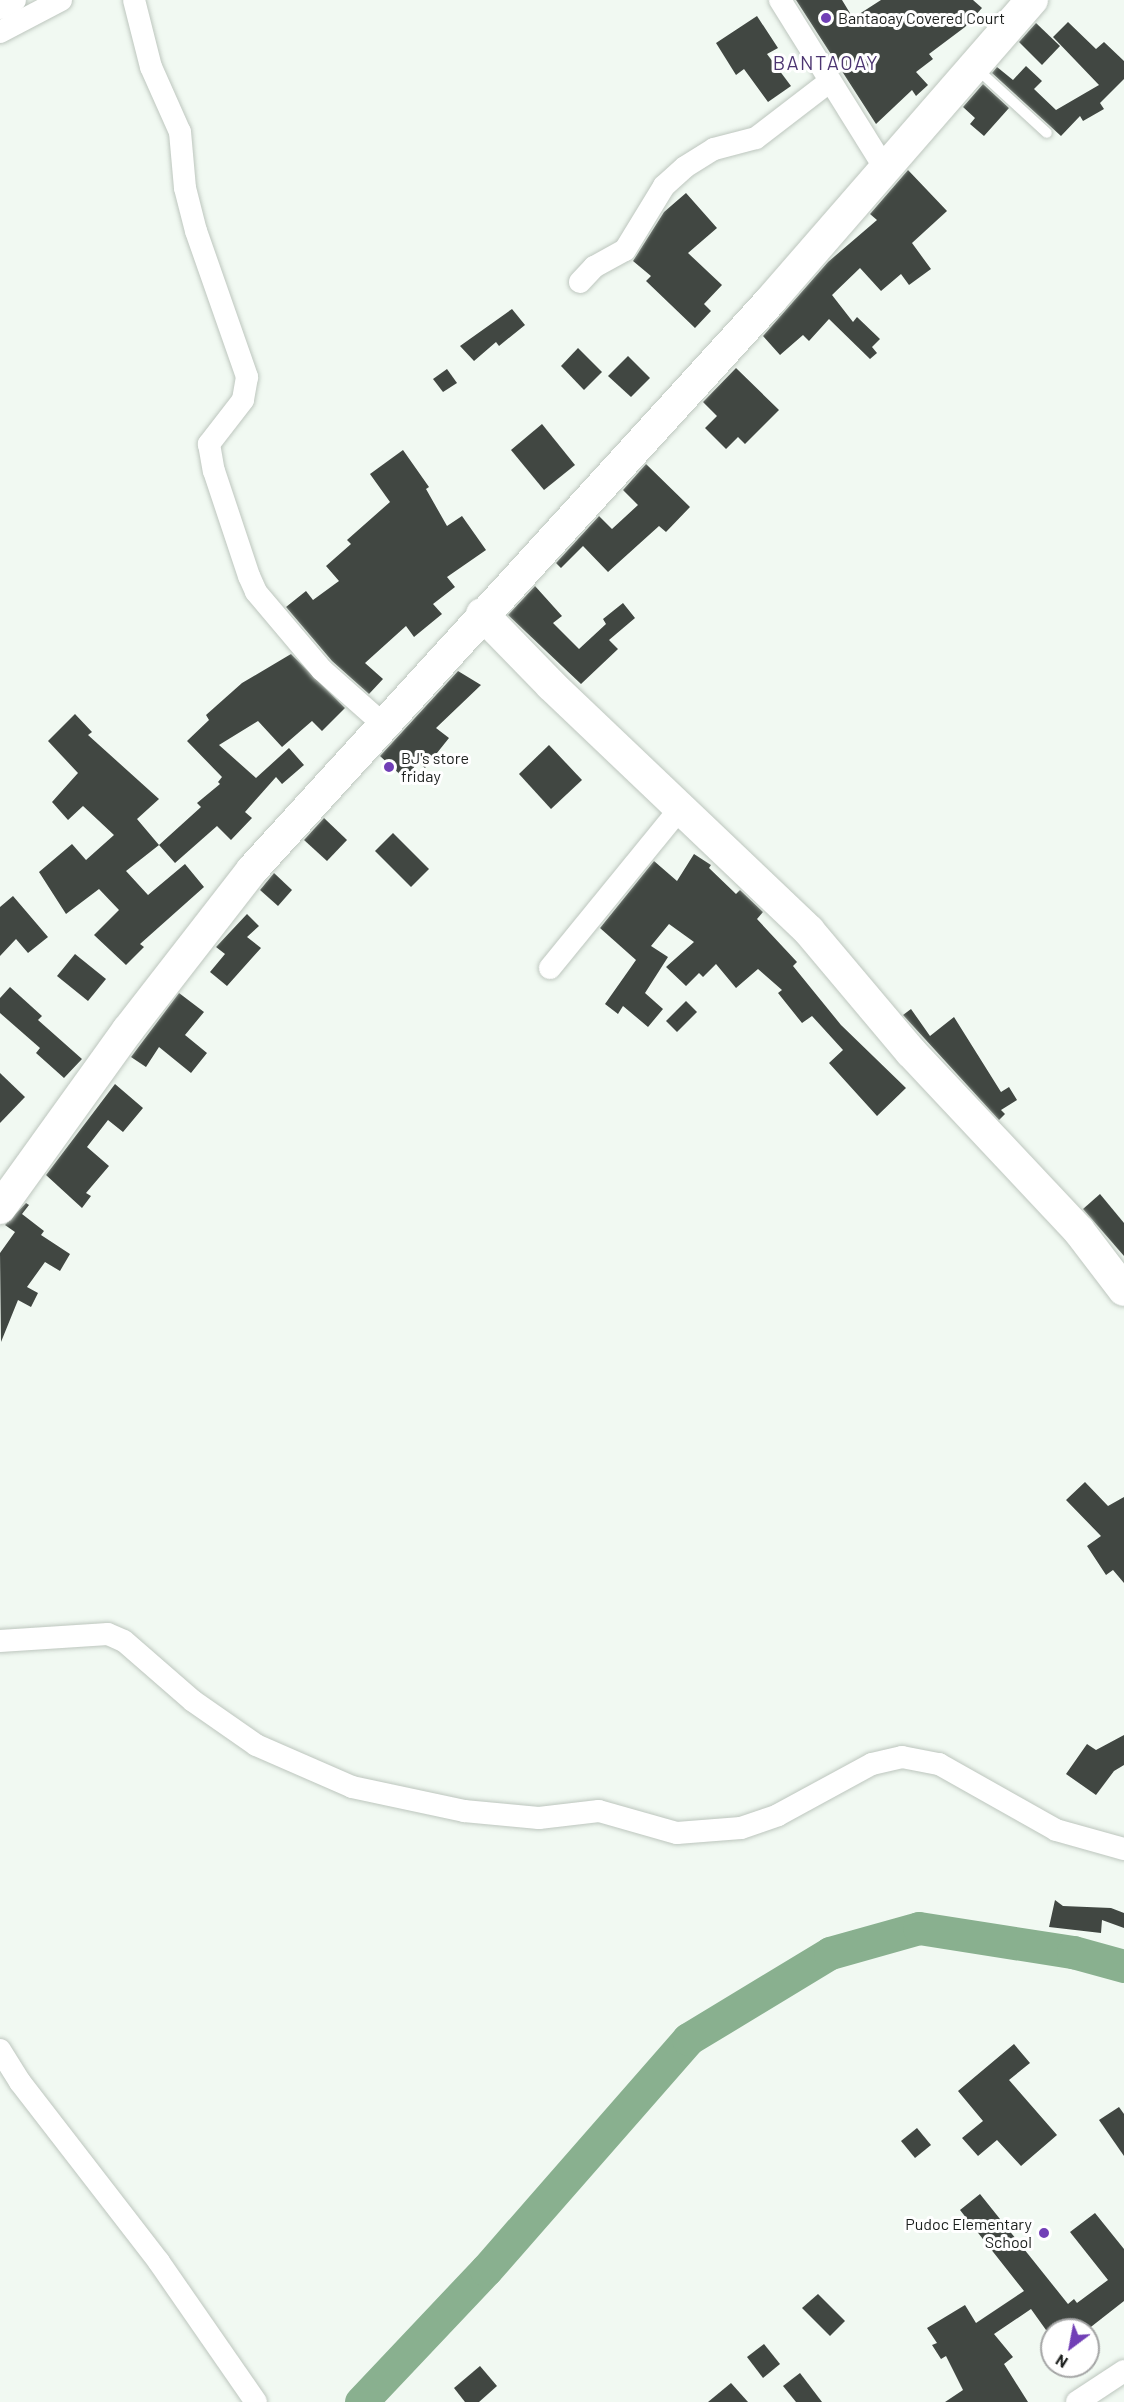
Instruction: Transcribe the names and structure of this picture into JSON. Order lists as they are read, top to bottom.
{
  "districts": ["BANTAOAY"],
  "places": ["Bantaoay Covered Court", "BJ's store friday", "Pudoc Elementary School"],
  "north": "bottom left"
}
